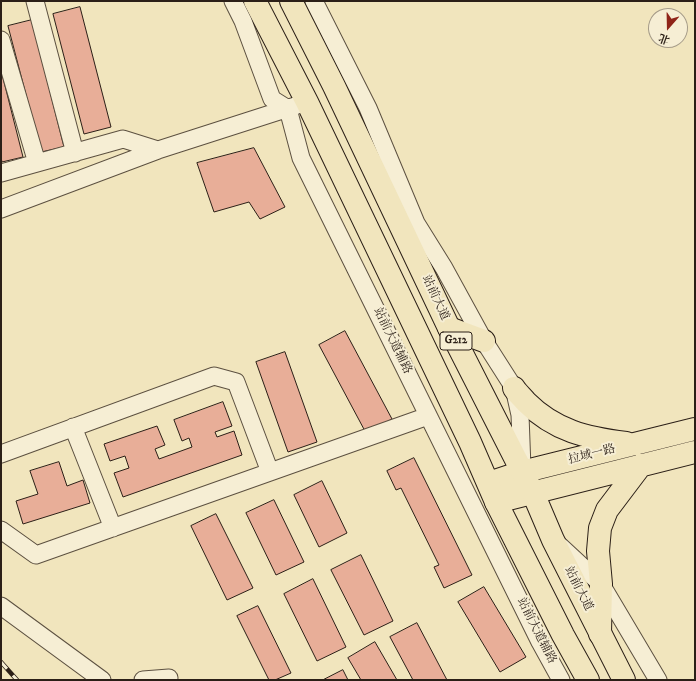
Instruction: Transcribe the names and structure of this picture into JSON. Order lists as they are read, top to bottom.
{
  "streets": {
    "main road": ["站前大道", "G212", "拉域一路"],
    "street": ["站前大道辅路"]
  },
  "crossings": [
    ["站前大道", "拉域一路"],
    ["站前大道辅路", "G212"],
    ["G212", "拉域一路"]
  ],
  "north": "bottom"
}
